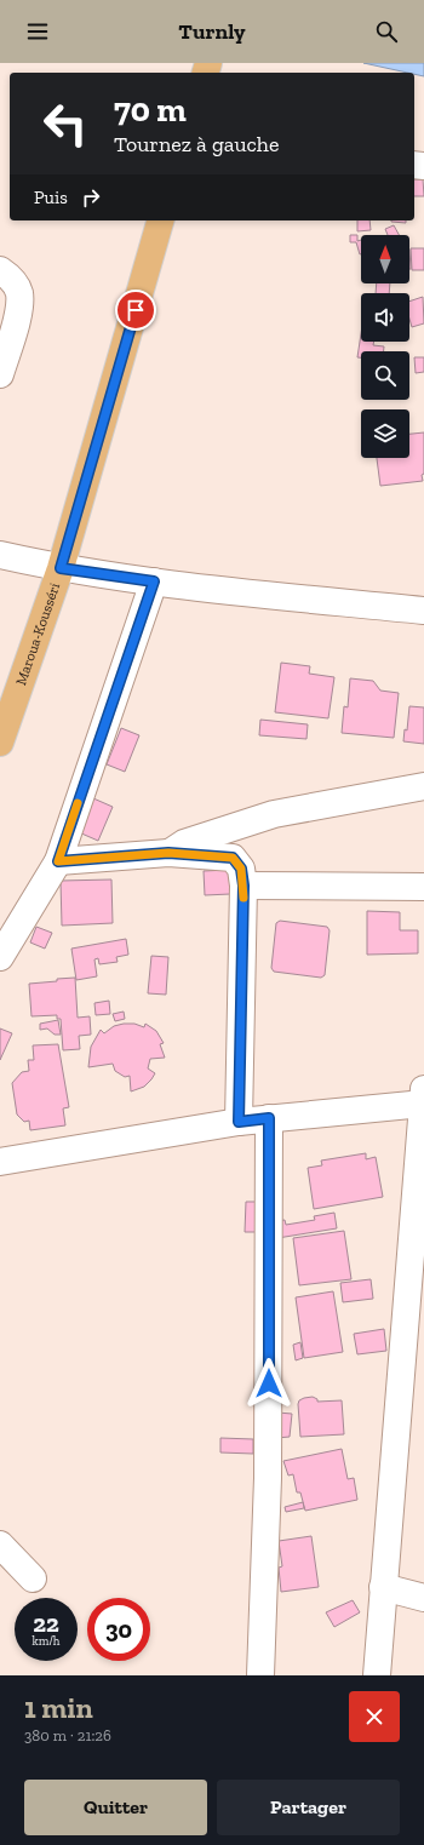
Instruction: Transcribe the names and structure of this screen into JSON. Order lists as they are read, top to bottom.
{
  "streets": {
    "highway": ["Maroua-Kousséri"]
  },
  "north": "top",
  "page": {
    "header": "Turnly",
    "turn": ["70 m", "Tournez à gauche"],
    "then": "Puis",
    "speed": "22 km/h",
    "limit": "30",
    "heading": ["1 min", "380 m · 21:26"],
    "buttons": ["Quitter", "Partager"]
  }
}
